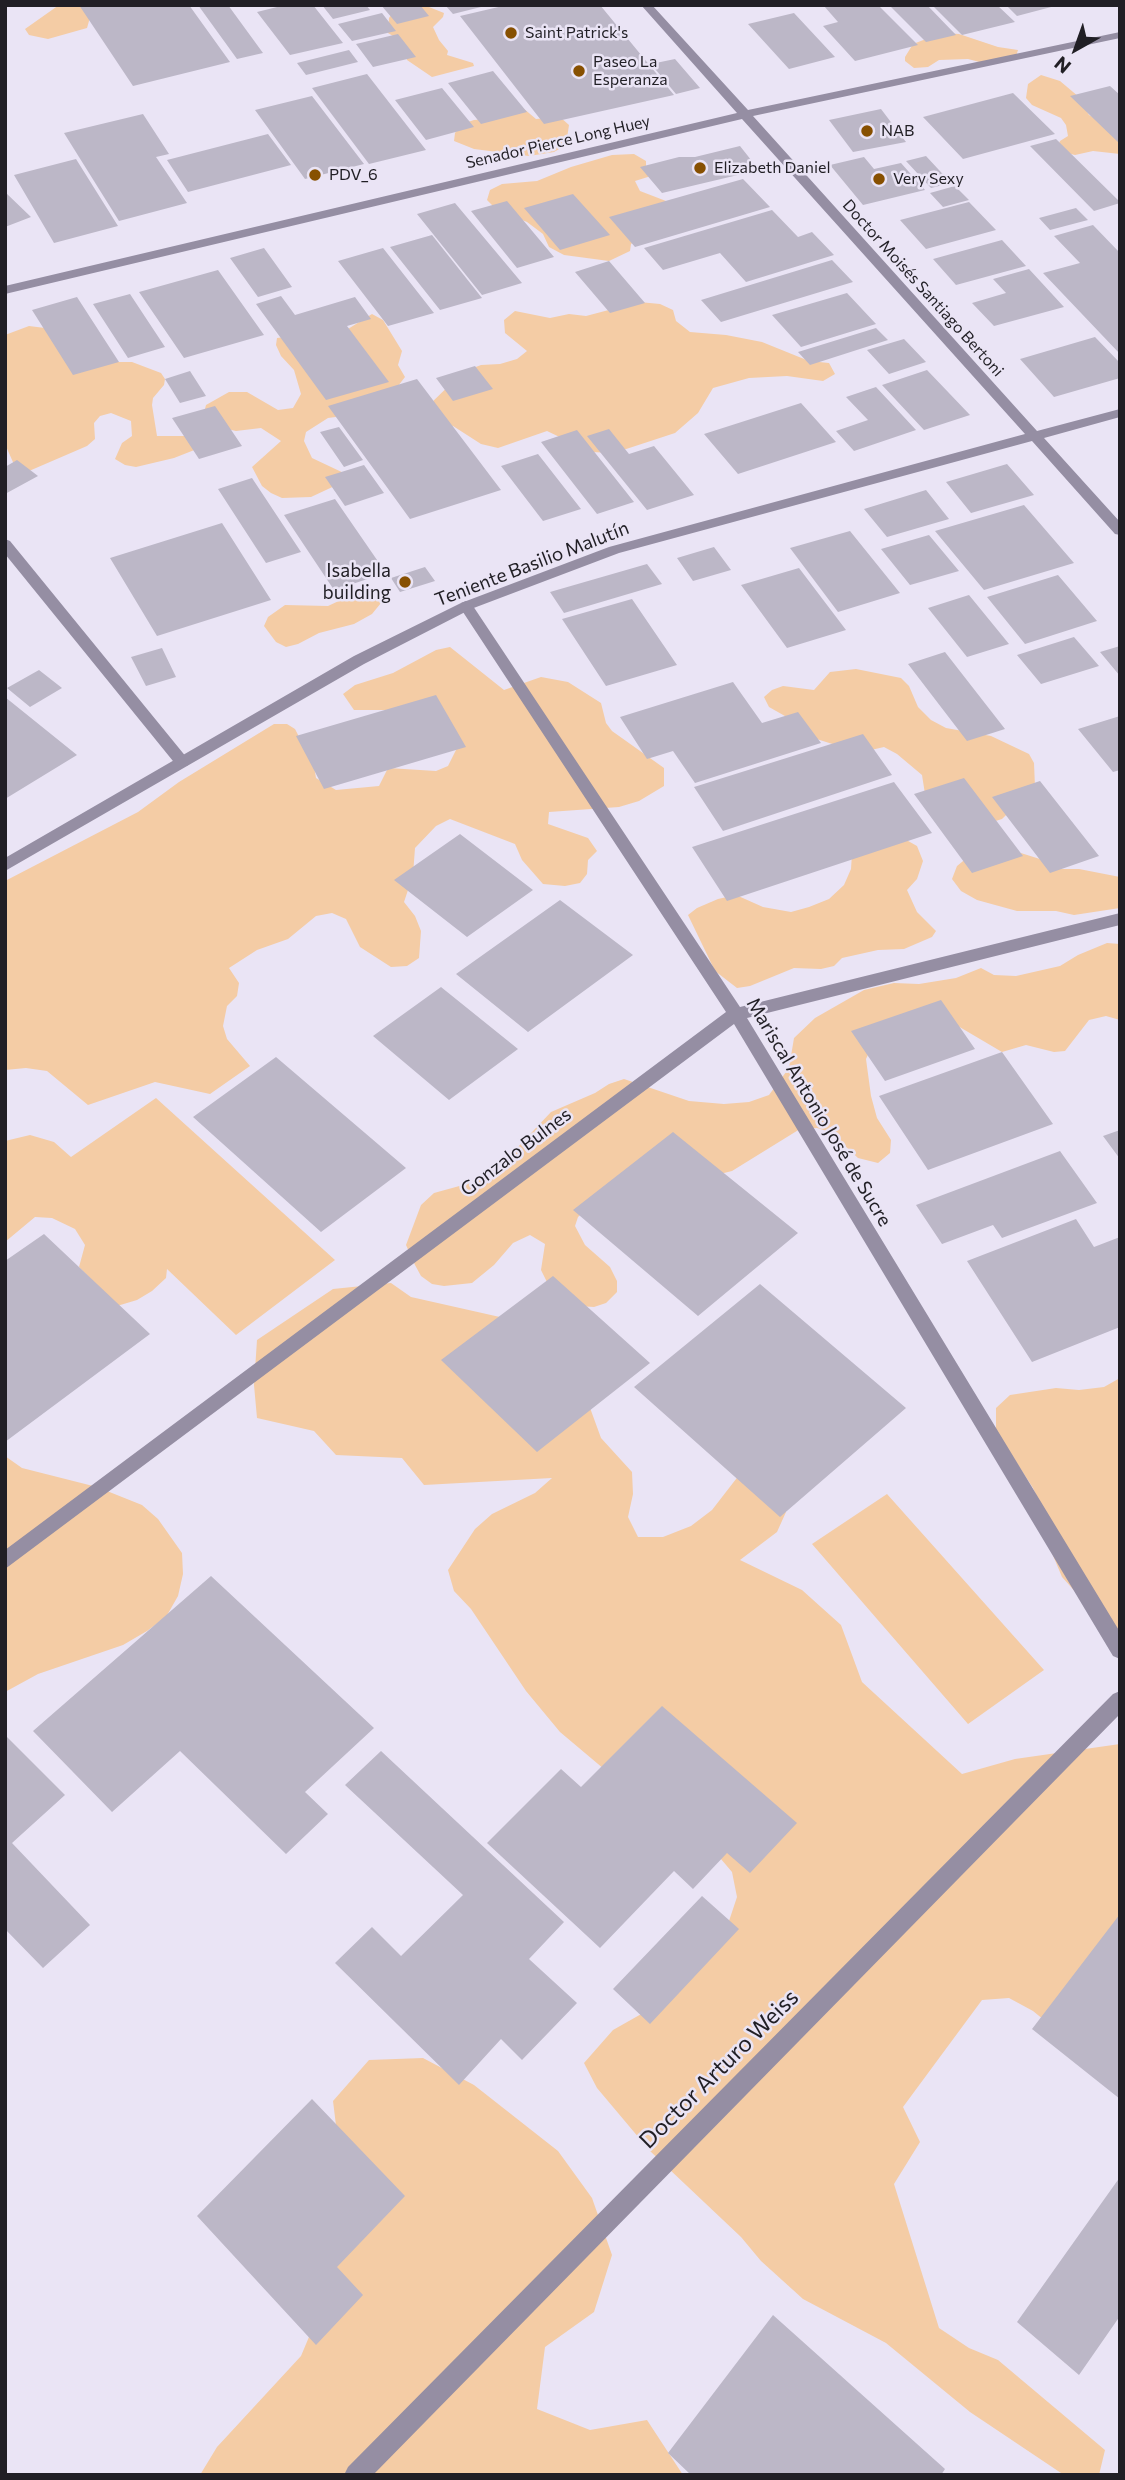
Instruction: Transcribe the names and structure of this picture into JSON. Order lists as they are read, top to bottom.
{
  "streets": {
    "street": [
      "Senador Pierce Long Huey",
      "Doctor Moisés Santiago Bertoni",
      "Teniente Basilio Malutín",
      "Mariscal Antonio José de Sucre",
      "Gonzalo Bulnes",
      "Doctor Arturo Weiss"
    ]
  },
  "crossings": [
    ["Senador Pierce Long Huey", "Doctor Moisés Santiago Bertoni"],
    ["Doctor Moisés Santiago Bertoni", "Teniente Basilio Malutín"],
    ["Teniente Basilio Malutín", "Mariscal Antonio José de Sucre"],
    ["Mariscal Antonio José de Sucre", "Gonzalo Bulnes"]
  ],
  "places": [
    "Saint Patrick's",
    "Paseo La Esperanza",
    "NAB",
    "Elizabeth Daniel",
    "PDV_6",
    "Very Sexy",
    "Isabella building"
  ],
  "north": "bottom left"
}
